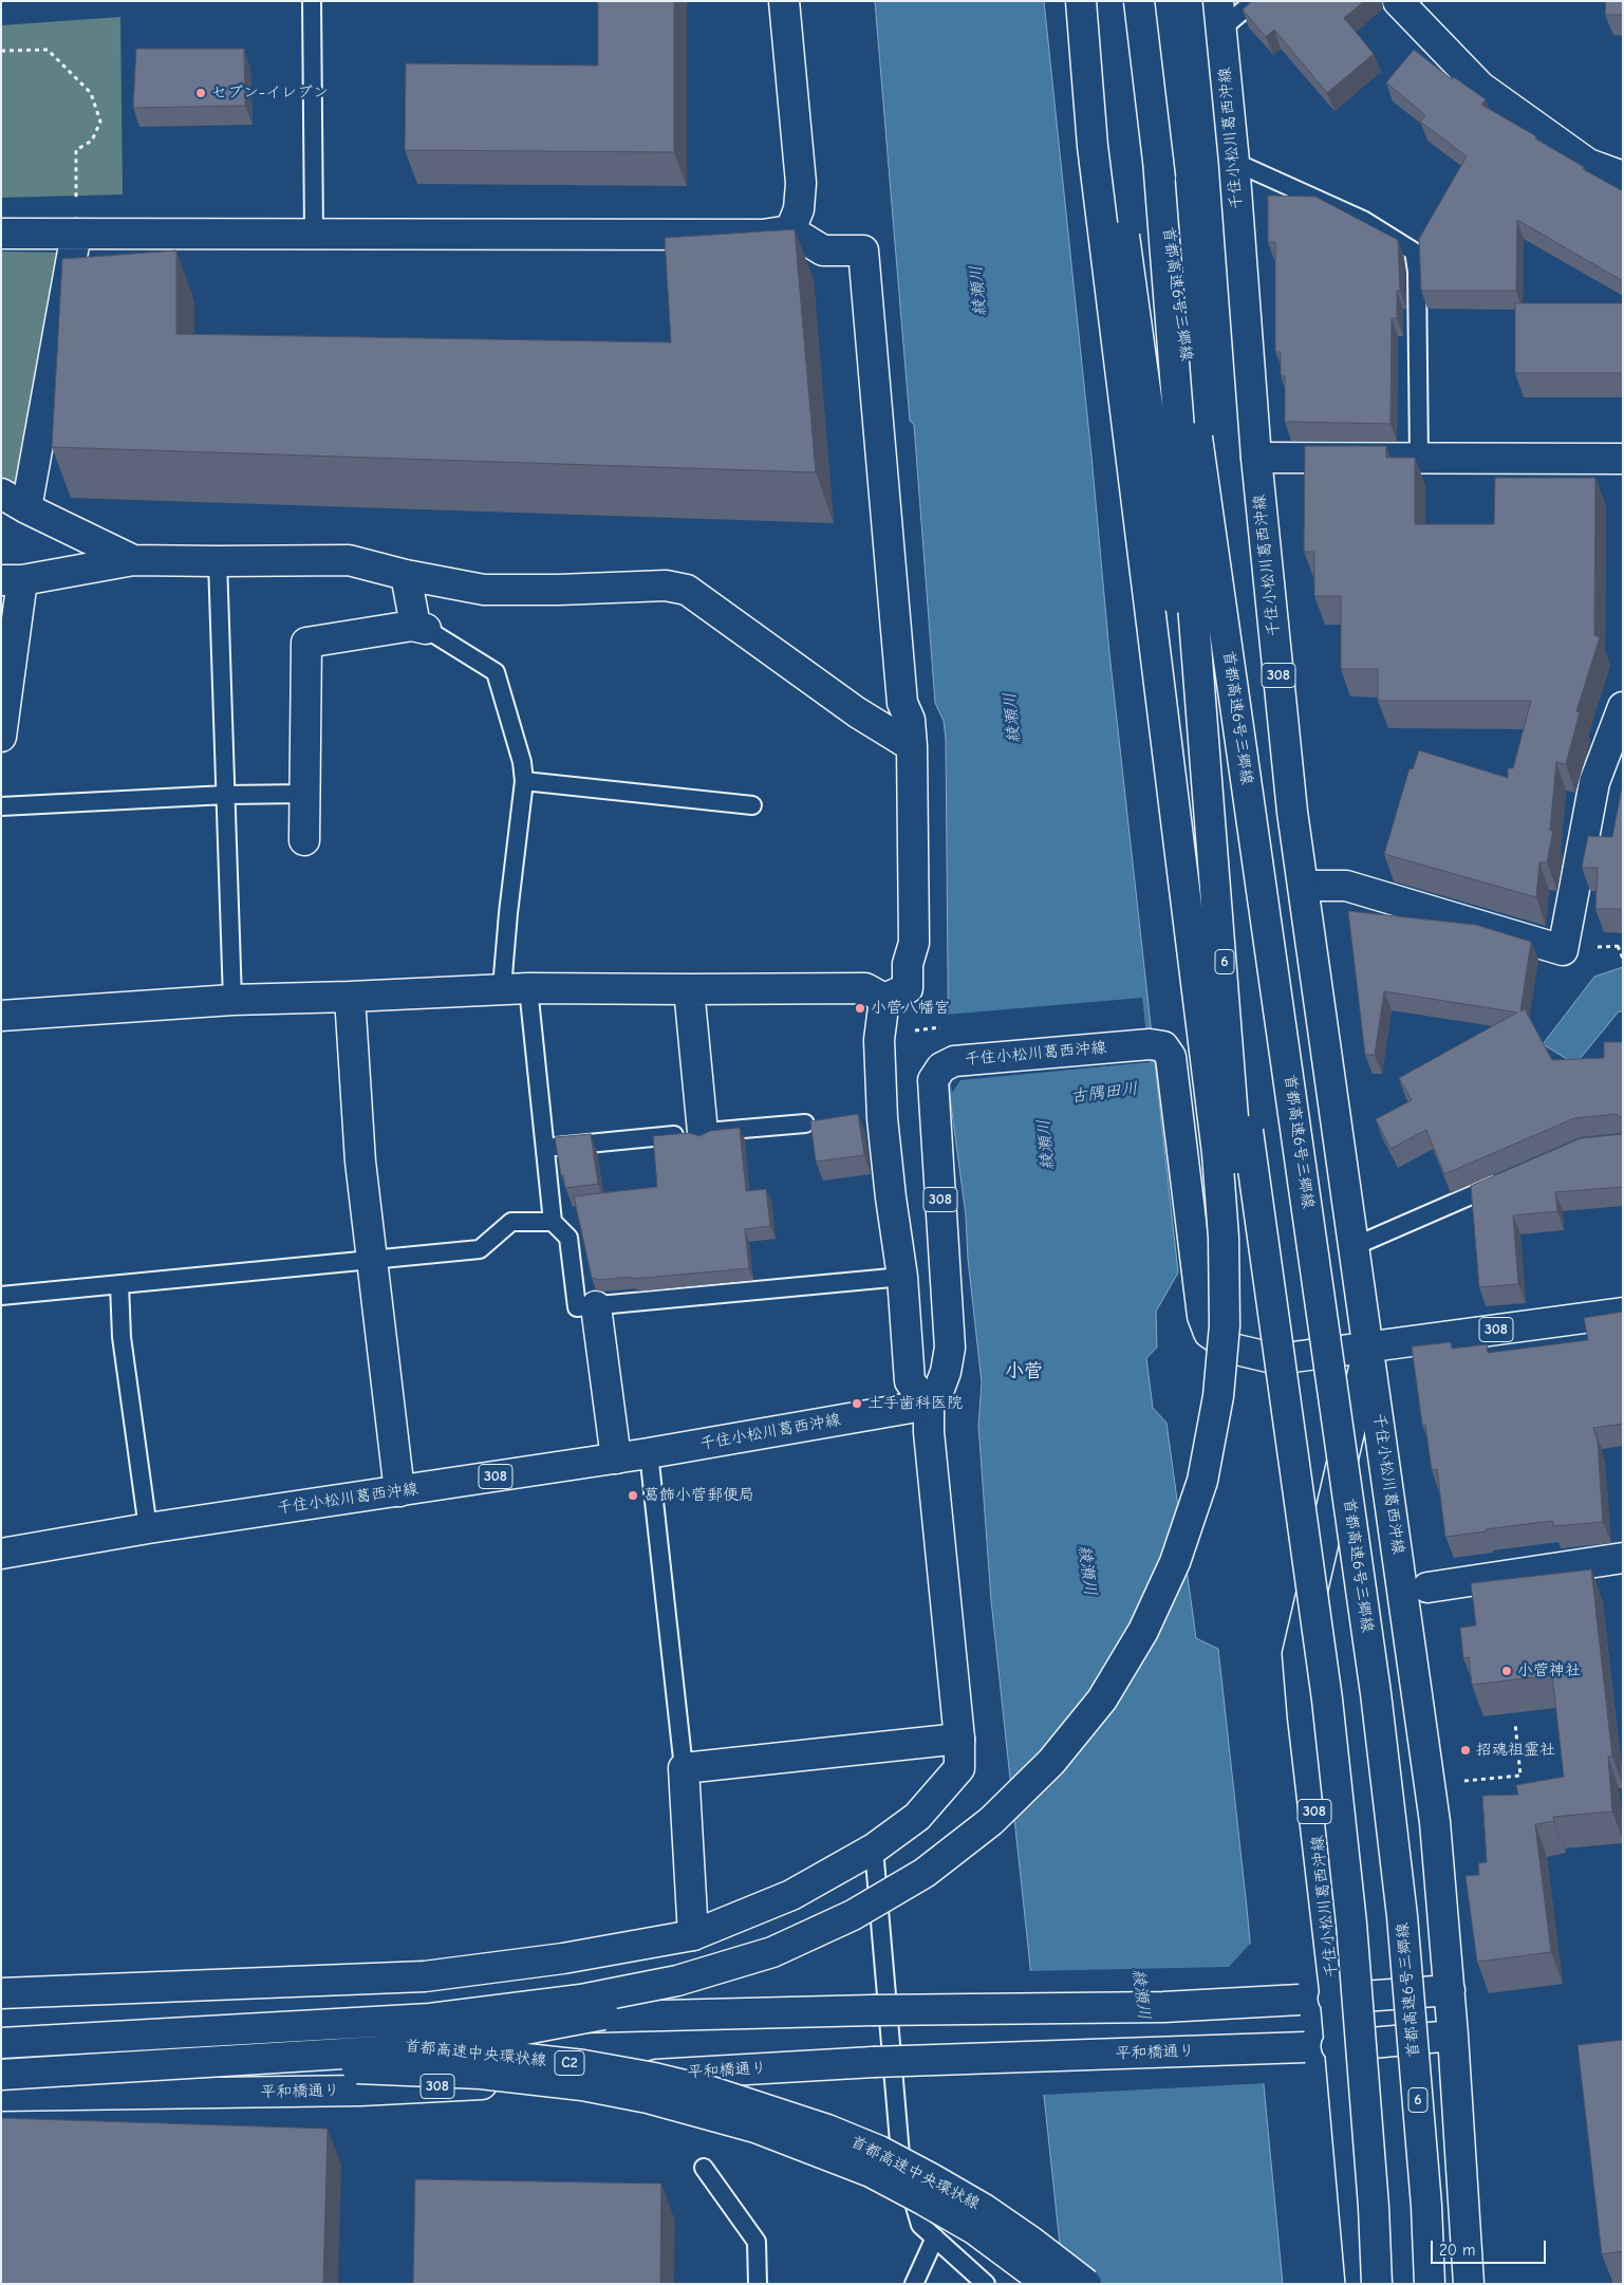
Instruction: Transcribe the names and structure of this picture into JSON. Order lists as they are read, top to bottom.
{
  "streets": {
    "main road": [
      "千住小松川葛西沖線",
      "首都高速6号三郷線",
      "308",
      "6",
      "平和橋通り",
      "首都高速中央環状線",
      "C2"
    ]
  },
  "crossings": [
    ["千住小松川葛西沖線", "平和橋通り"]
  ],
  "districts": ["小菅"],
  "water": ["綾瀬川", "古隅田川"],
  "places": [
    "セブン-イレブン",
    "小菅八幡宮",
    "土手歯科医院",
    "葛飾小菅郵便局",
    "小菅神社",
    "招魂祖霊社"
  ],
  "scale_bar": "20 m"
}
